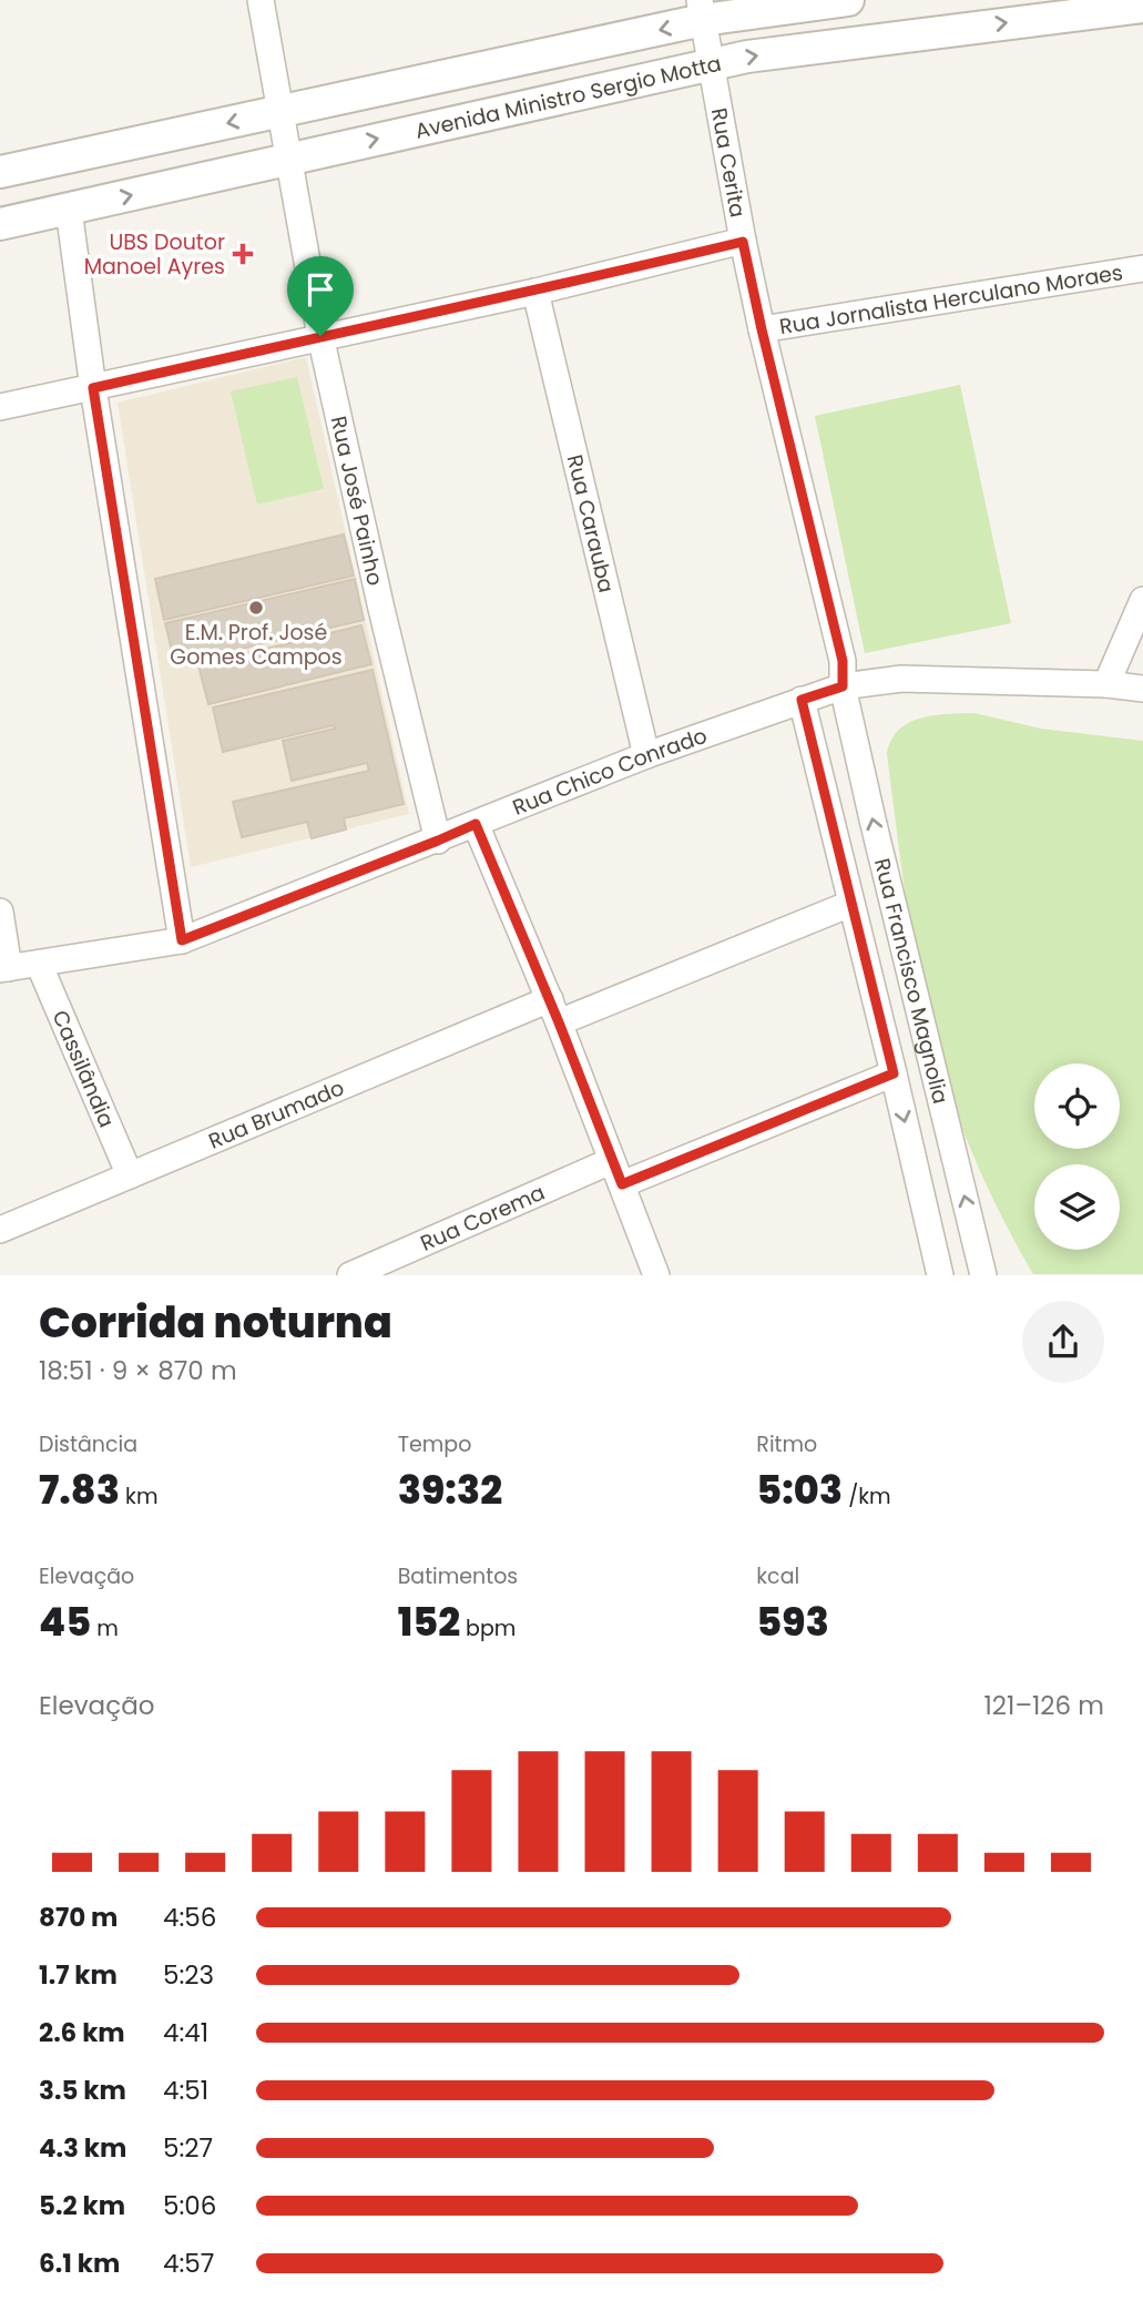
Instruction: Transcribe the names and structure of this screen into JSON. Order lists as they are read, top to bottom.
{
  "streets": {
    "street": [
      "Avenida Ministro Sergio Motta",
      "Rua Cerita",
      "Rua Jornalista Herculano Moraes",
      "Rua José Painho",
      "Rua Carauba",
      "Rua Chico Conrado",
      "Rua Francisco Magnolia",
      "Cassilândia",
      "Rua Brumado",
      "Rua Corema"
    ]
  },
  "crossings": [
    ["Avenida Ministro Sergio Motta", "Rua Cerita"],
    ["Avenida Ministro Sergio Motta", "Rua José Painho"],
    ["Rua Cerita", "Rua Jornalista Herculano Moraes"],
    ["Rua Cerita", "Rua Chico Conrado"],
    ["Rua Cerita", "Rua Francisco Magnolia"],
    ["Rua José Painho", "Rua Chico Conrado"],
    ["Rua Carauba", "Rua Chico Conrado"],
    ["Rua Chico Conrado", "Rua Francisco Magnolia"],
    ["Rua Chico Conrado", "Cassilândia"],
    ["Rua Francisco Magnolia", "Rua Brumado"],
    ["Rua Francisco Magnolia", "Rua Corema"],
    ["Cassilândia", "Rua Brumado"]
  ],
  "places": {
    "health": ["UBS Doutor Manoel Ayres"],
    "other": ["E.M. Prof. José Gomes Campos"]
  },
  "page": {
    "heading": ["Corrida noturna", "18:51 · 9 × 870 m"],
    "stats": [
      ["Distância", "7.83 km"],
      ["Tempo", "39:32"],
      ["Ritmo", "5:03 /km"],
      ["Elevação", "45 m"],
      ["Batimentos", "152 bpm"],
      ["kcal", "593"]
    ],
    "chart": ["Elevação", "121–126 m"],
    "list": [
      {
        "name": "870 m",
        "note": "4:56"
      },
      {
        "name": "1.7 km",
        "note": "5:23"
      },
      {
        "name": "2.6 km",
        "note": "4:41"
      },
      {
        "name": "3.5 km",
        "note": "4:51"
      },
      {
        "name": "4.3 km",
        "note": "5:27"
      },
      {
        "name": "5.2 km",
        "note": "5:06"
      },
      {
        "name": "6.1 km",
        "note": "4:57"
      }
    ]
  }
}
